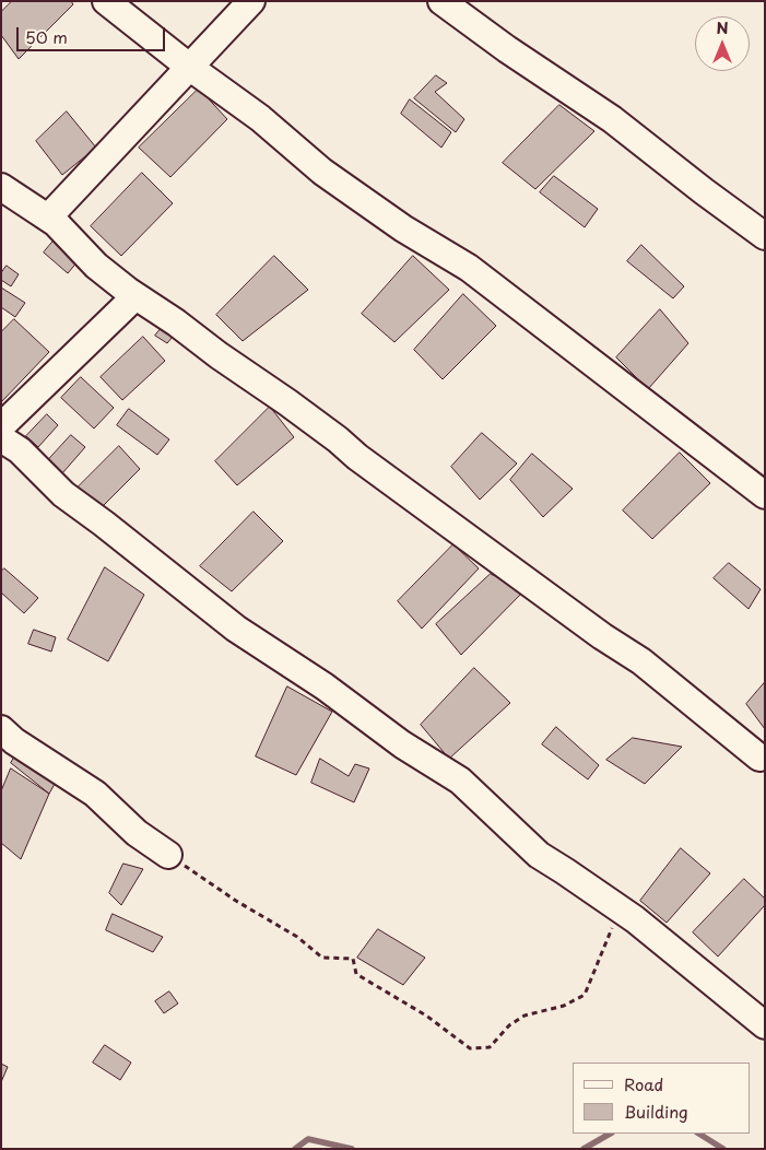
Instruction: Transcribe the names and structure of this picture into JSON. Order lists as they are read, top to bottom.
{
  "legend": ["Road", "Building"],
  "scale_bar": "50 m",
  "north": "top"
}
